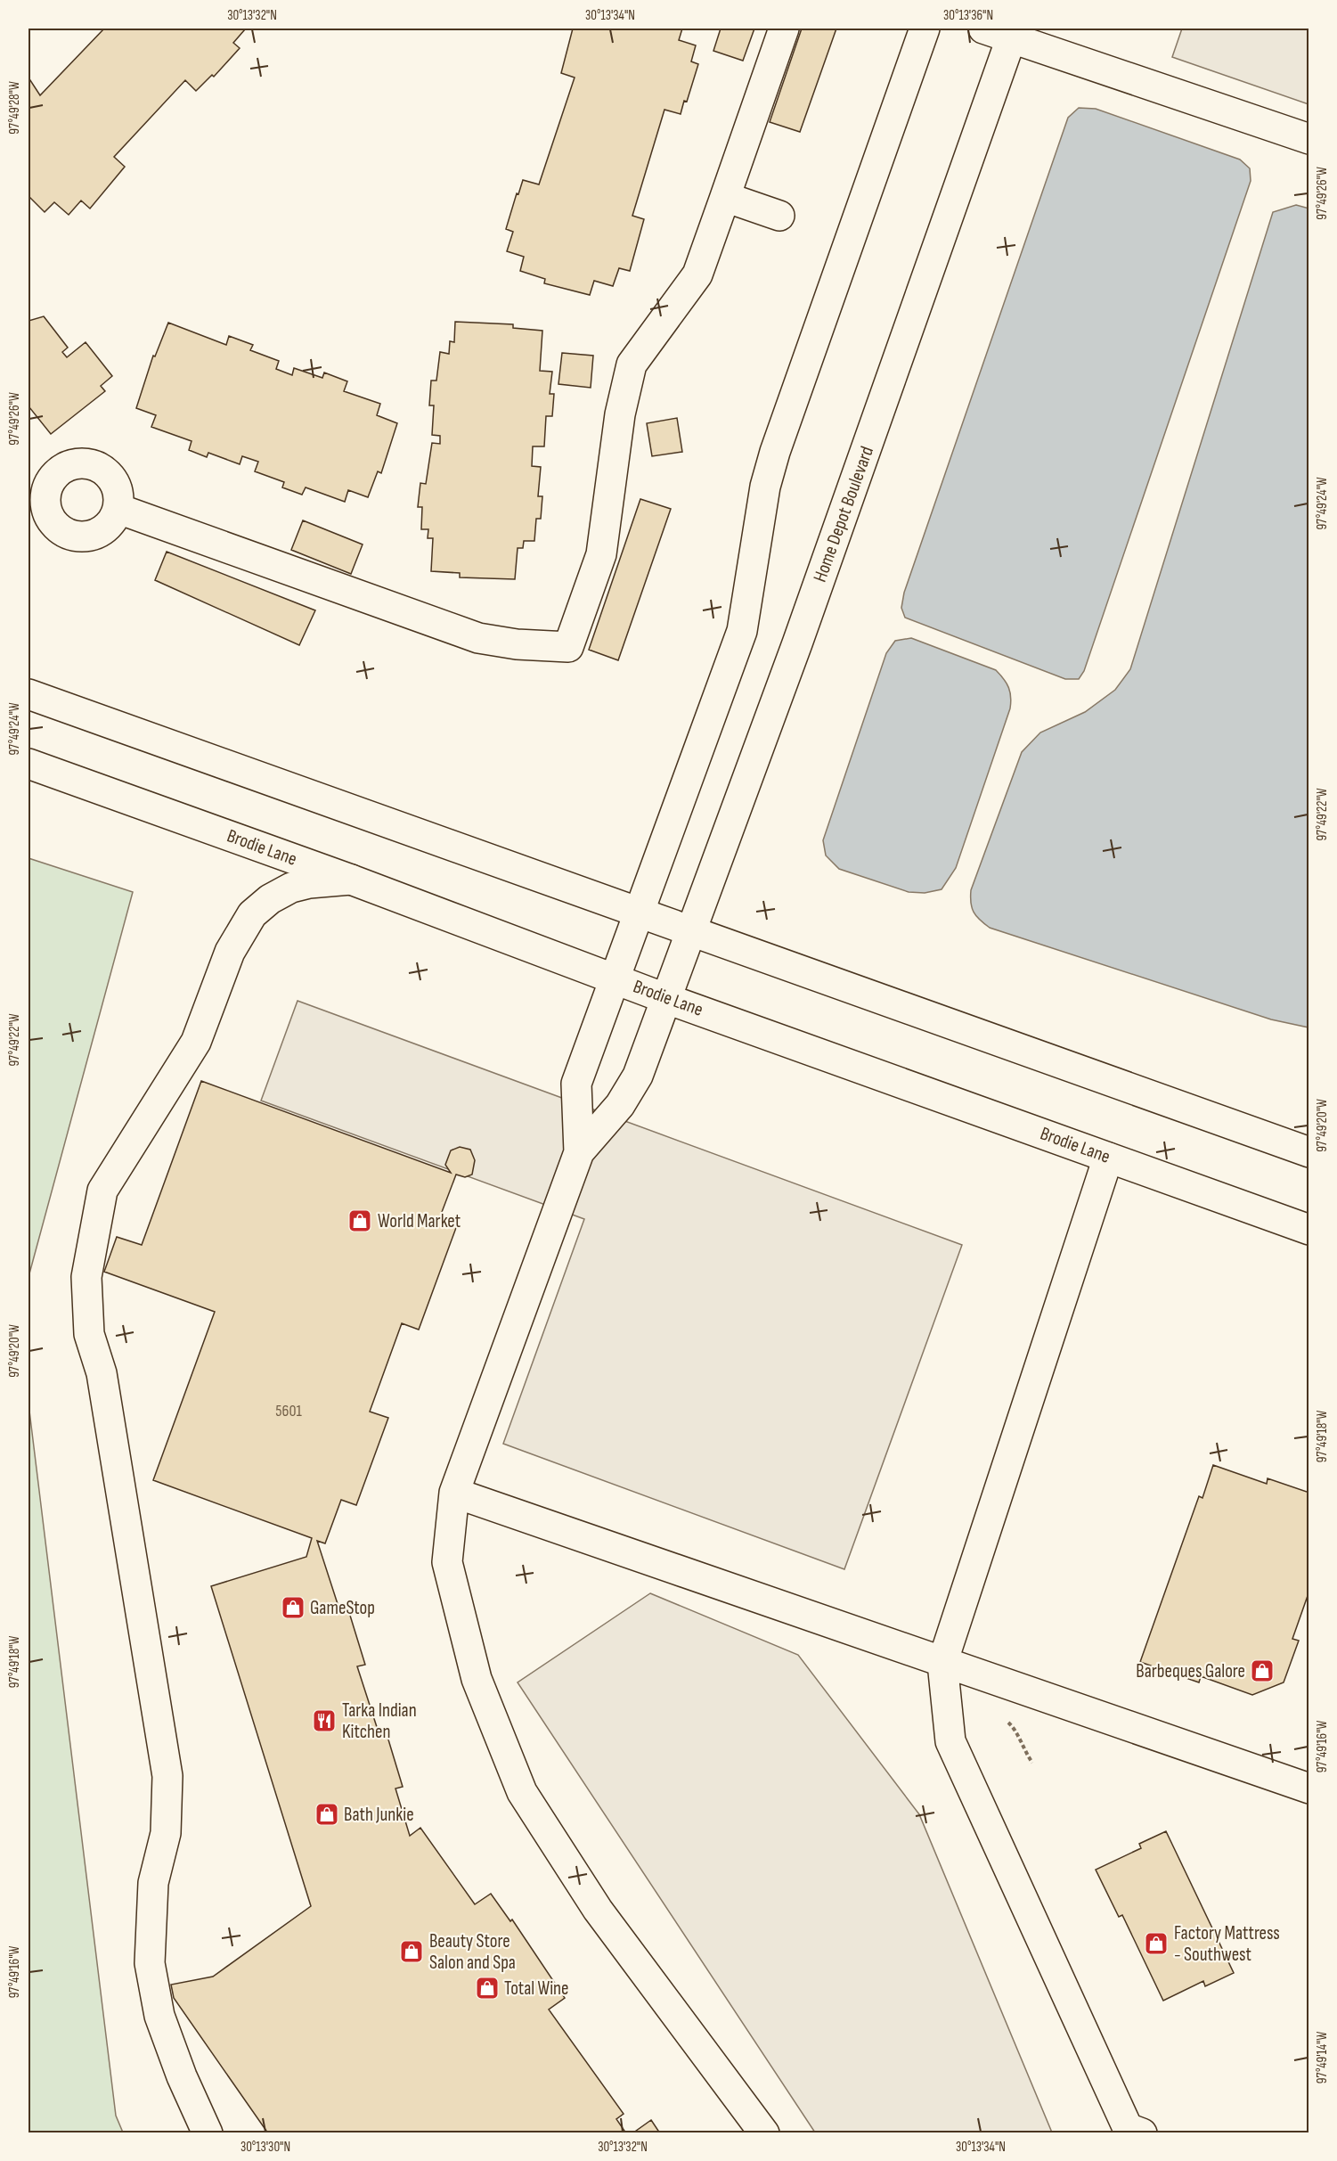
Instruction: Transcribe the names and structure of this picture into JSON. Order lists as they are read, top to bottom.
{
  "streets": {
    "main road": ["Home Depot Boulevard", "Brodie Lane"]
  },
  "crossings": [
    ["Home Depot Boulevard", "Brodie Lane"]
  ],
  "places": {
    "shop": [
      "World Market",
      "GameStop",
      "Barbeques Galore",
      "Bath Junkie",
      "Factory Mattress - Southwest",
      "Beauty Store Salon and Spa",
      "Total Wine"
    ],
    "restaurant": ["Tarka Indian Kitchen"]
  },
  "house_numbers": ["5601"],
  "coordinates": [
    "30°13'32\"N",
    "30°13'34\"N",
    "30°13'36\"N",
    "97°49'28\"W",
    "97°49'26\"W",
    "97°49'24\"W",
    "97°49'22\"W",
    "97°49'20\"W",
    "97°49'18\"W",
    "97°49'16\"W",
    "97°49'14\"W",
    "30°13'30\"N"
  ]
}
